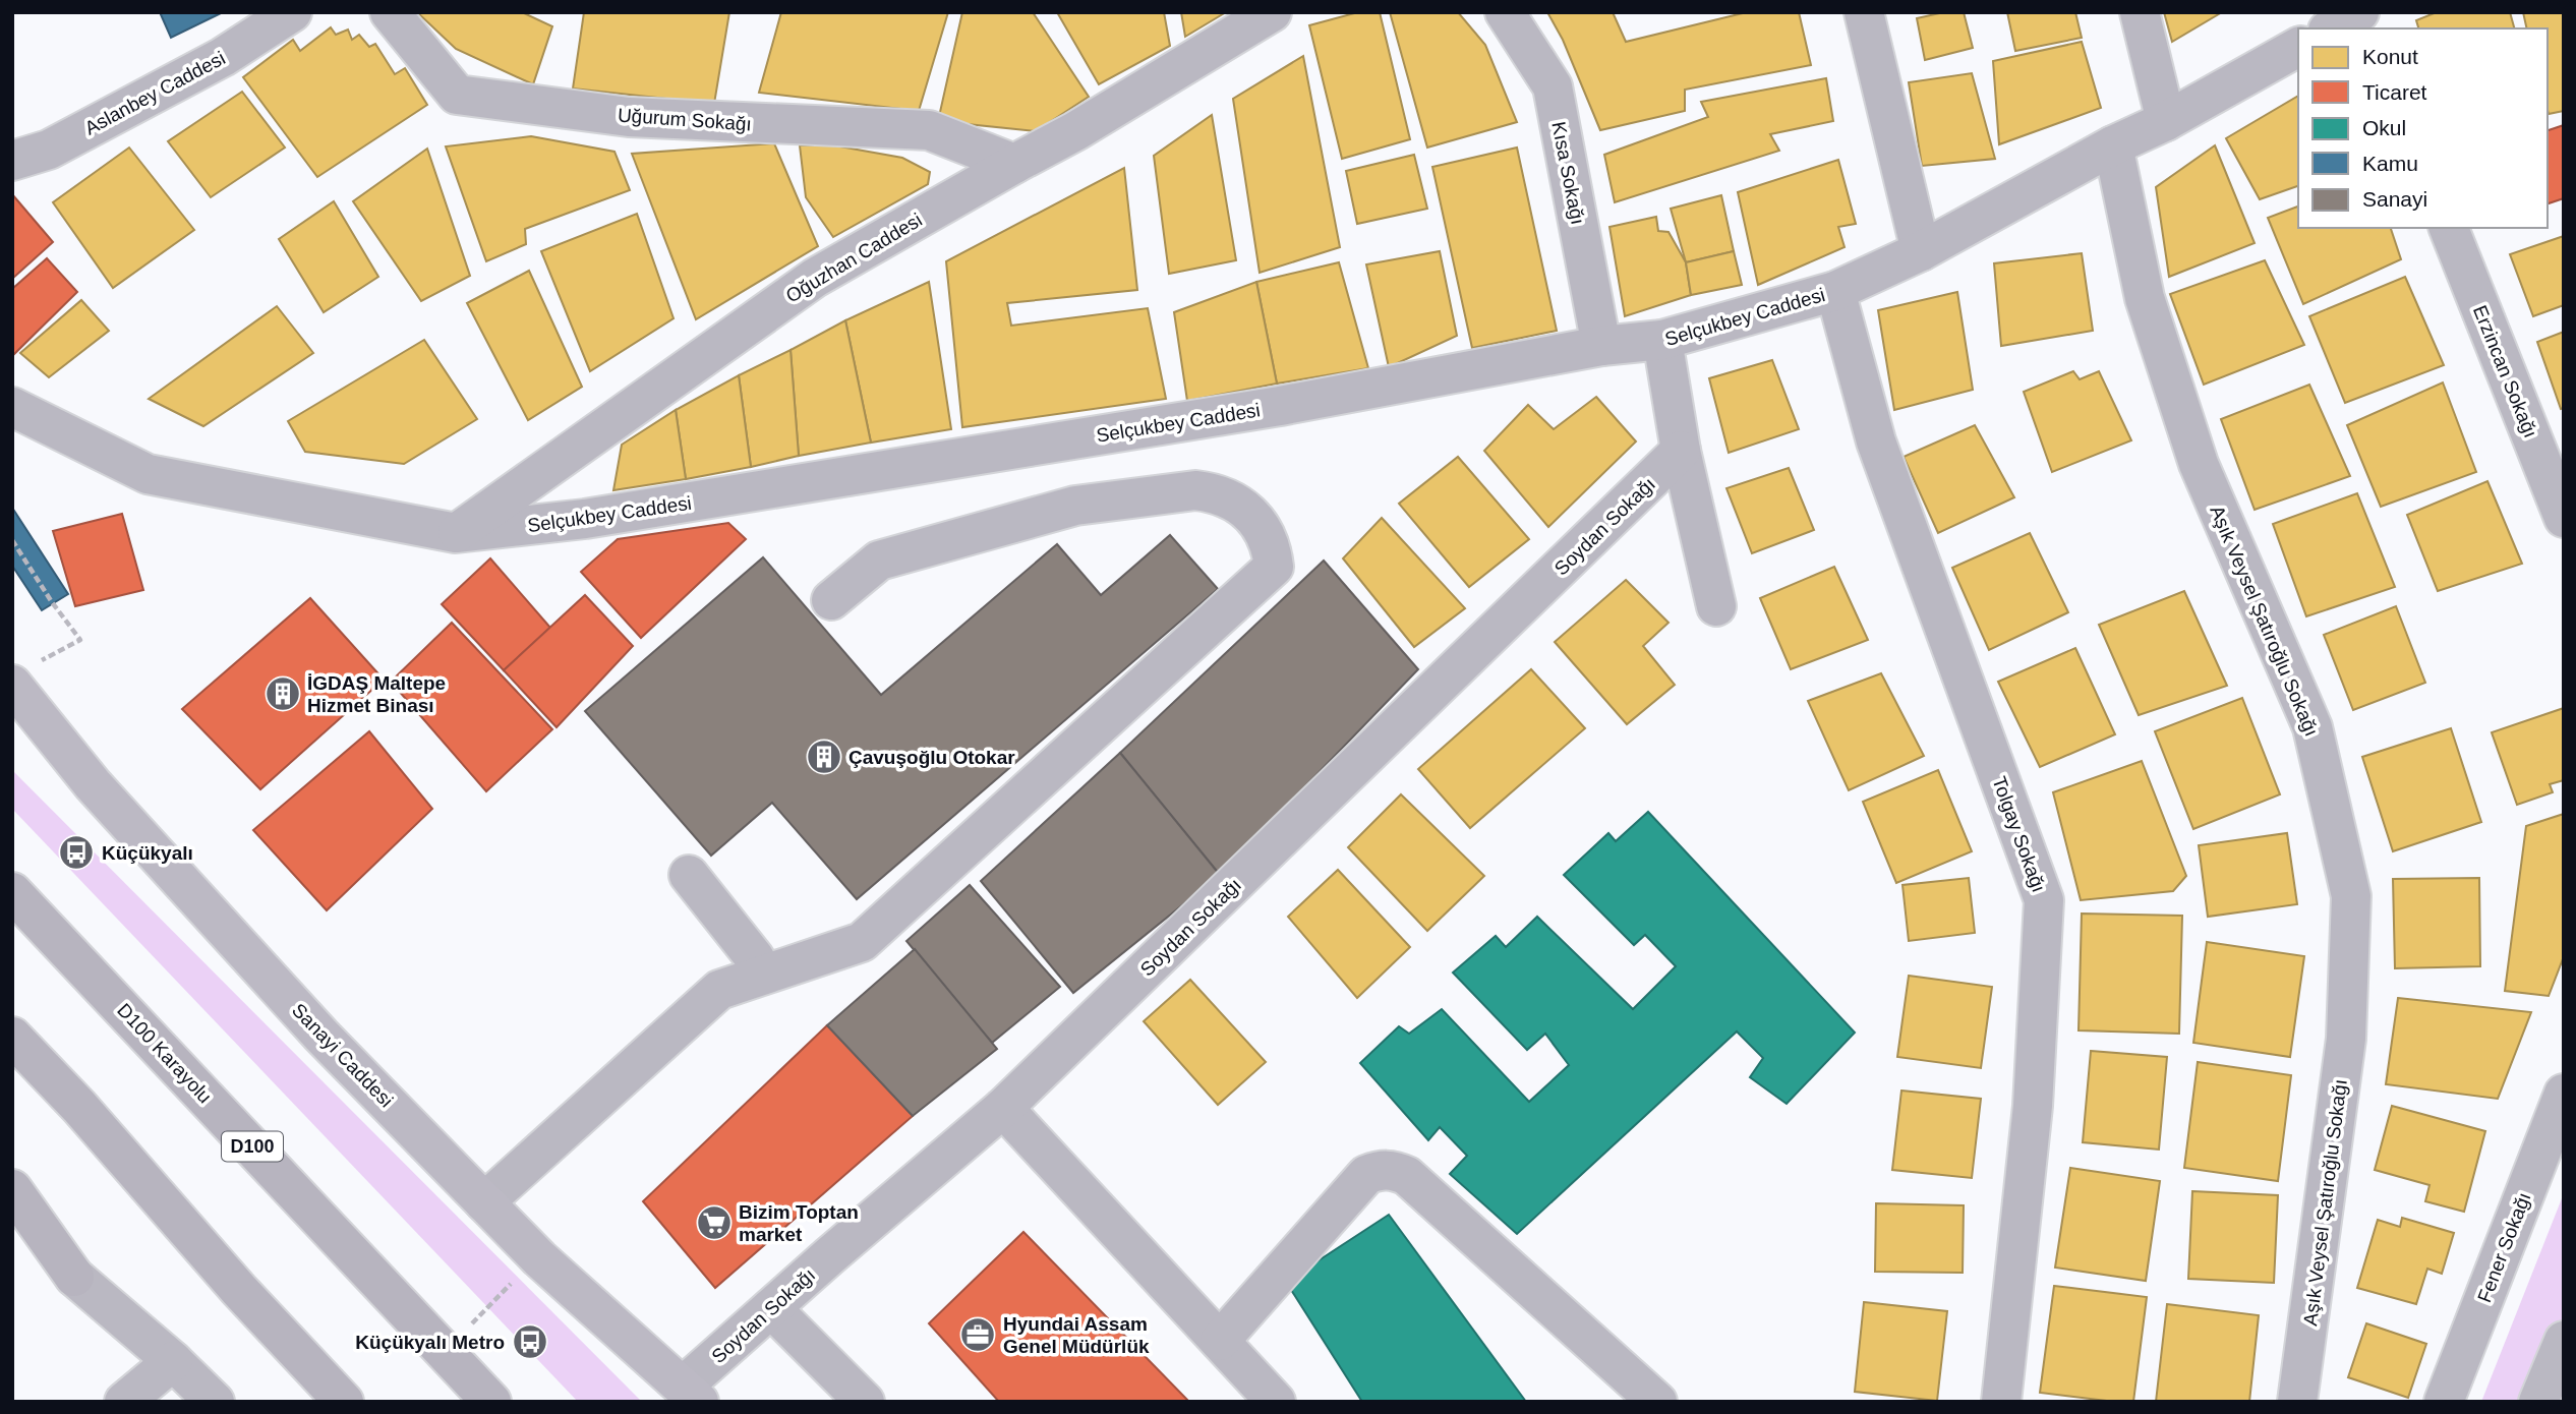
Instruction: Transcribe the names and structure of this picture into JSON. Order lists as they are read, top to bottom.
{
  "streets": {
    "highway": ["D100 Karayolu", "D100"],
    "main road": ["Sanayi Caddesi"],
    "street": [
      "Aslanbey Caddesi",
      "Uğurum Sokağı",
      "Kısa Sokağı",
      "Oğuzhan Caddesi",
      "Selçukbey Caddesi",
      "Erzincan Sokağı",
      "Soydan Sokağı",
      "Aşık Veysel Şatıroğlu Sokağı",
      "Tolgay Sokağı",
      "Fener Sokağı"
    ]
  },
  "crossings": [
    ["Uğurum Sokağı", "Oğuzhan Caddesi"],
    ["Kısa Sokağı", "Selçukbey Caddesi"],
    ["Oğuzhan Caddesi", "Selçukbey Caddesi"],
    ["Selçukbey Caddesi", "Soydan Sokağı"],
    ["Selçukbey Caddesi", "Aşık Veysel Şatıroğlu Sokağı"],
    ["Selçukbey Caddesi", "Tolgay Sokağı"],
    ["Soydan Sokağı", "Sanayi Caddesi"]
  ],
  "places": {
    "building": ["İGDAŞ Maltepe Hizmet Binası", "Çavuşoğlu Otokar"],
    "bus stop": ["Küçükyalı", "Küçükyalı Metro"],
    "supermarket": ["Bizim Toptan market"],
    "office": ["Hyundai Assam Genel Müdürlük"]
  },
  "legend": [
    "Konut",
    "Ticaret",
    "Okul",
    "Kamu",
    "Sanayi"
  ]
}
